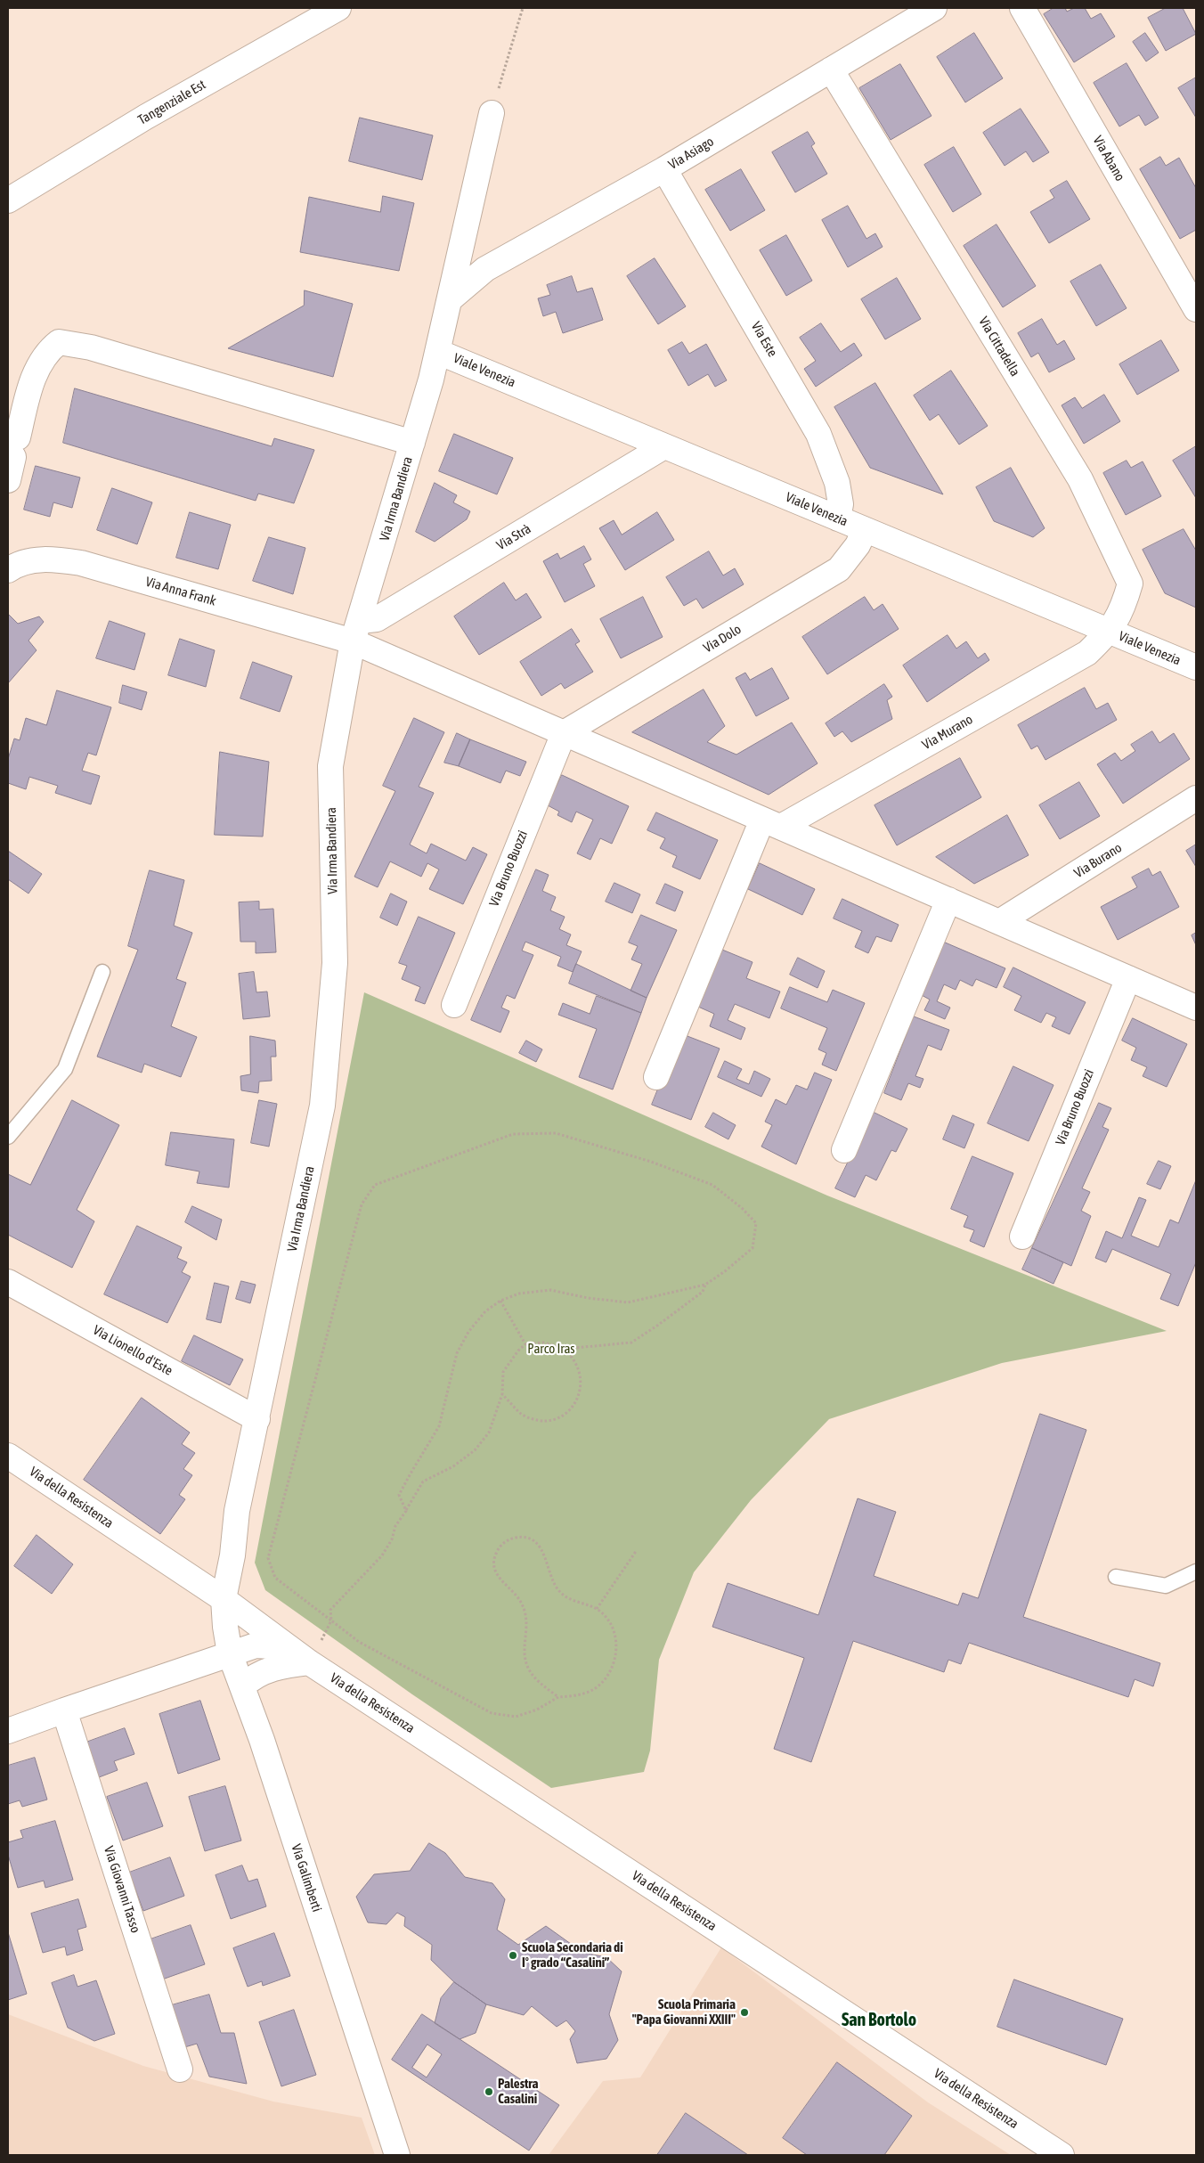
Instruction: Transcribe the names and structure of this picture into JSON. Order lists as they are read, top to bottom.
{
  "streets": {
    "street": [
      "Tangenziale Est",
      "Via Asiago",
      "Via Abano",
      "Via Este",
      "Via Cittadella",
      "Viale Venezia",
      "Via Irma Bandiera",
      "Via Strà",
      "Via Anna Frank",
      "Via Dolo",
      "Via Murano",
      "Via Burano",
      "Via Bruno Buozzi",
      "Via Lionello d'Este",
      "Via della Resistenza",
      "Via Galimberti",
      "Via Giovanni Tasso"
    ]
  },
  "crossings": [
    ["Via Asiago", "Via Este"],
    ["Via Asiago", "Via Cittadella"],
    ["Via Asiago", "Via Irma Bandiera"],
    ["Via Este", "Viale Venezia"],
    ["Via Cittadella", "Viale Venezia"],
    ["Via Cittadella", "Via Murano"],
    ["Viale Venezia", "Via Irma Bandiera"],
    ["Viale Venezia", "Via Strà"],
    ["Viale Venezia", "Via Dolo"],
    ["Viale Venezia", "Via Murano"],
    ["Via Irma Bandiera", "Via Strà"],
    ["Via Irma Bandiera", "Via Anna Frank"],
    ["Via Irma Bandiera", "Via Lionello d'Este"],
    ["Via Irma Bandiera", "Via della Resistenza"],
    ["Via Irma Bandiera", "Via Galimberti"],
    ["Via Strà", "Via Anna Frank"],
    ["Via Dolo", "Via Bruno Buozzi"],
    ["Via della Resistenza", "Via Galimberti"]
  ],
  "districts": ["San Bortolo"],
  "parks": ["Parco Iras"],
  "places": ["Scuola Secondaria di I° grado “Casalini”", "Scuola Primaria \"Papa Giovanni XXIII\"", "Palestra Casalini"]
}
